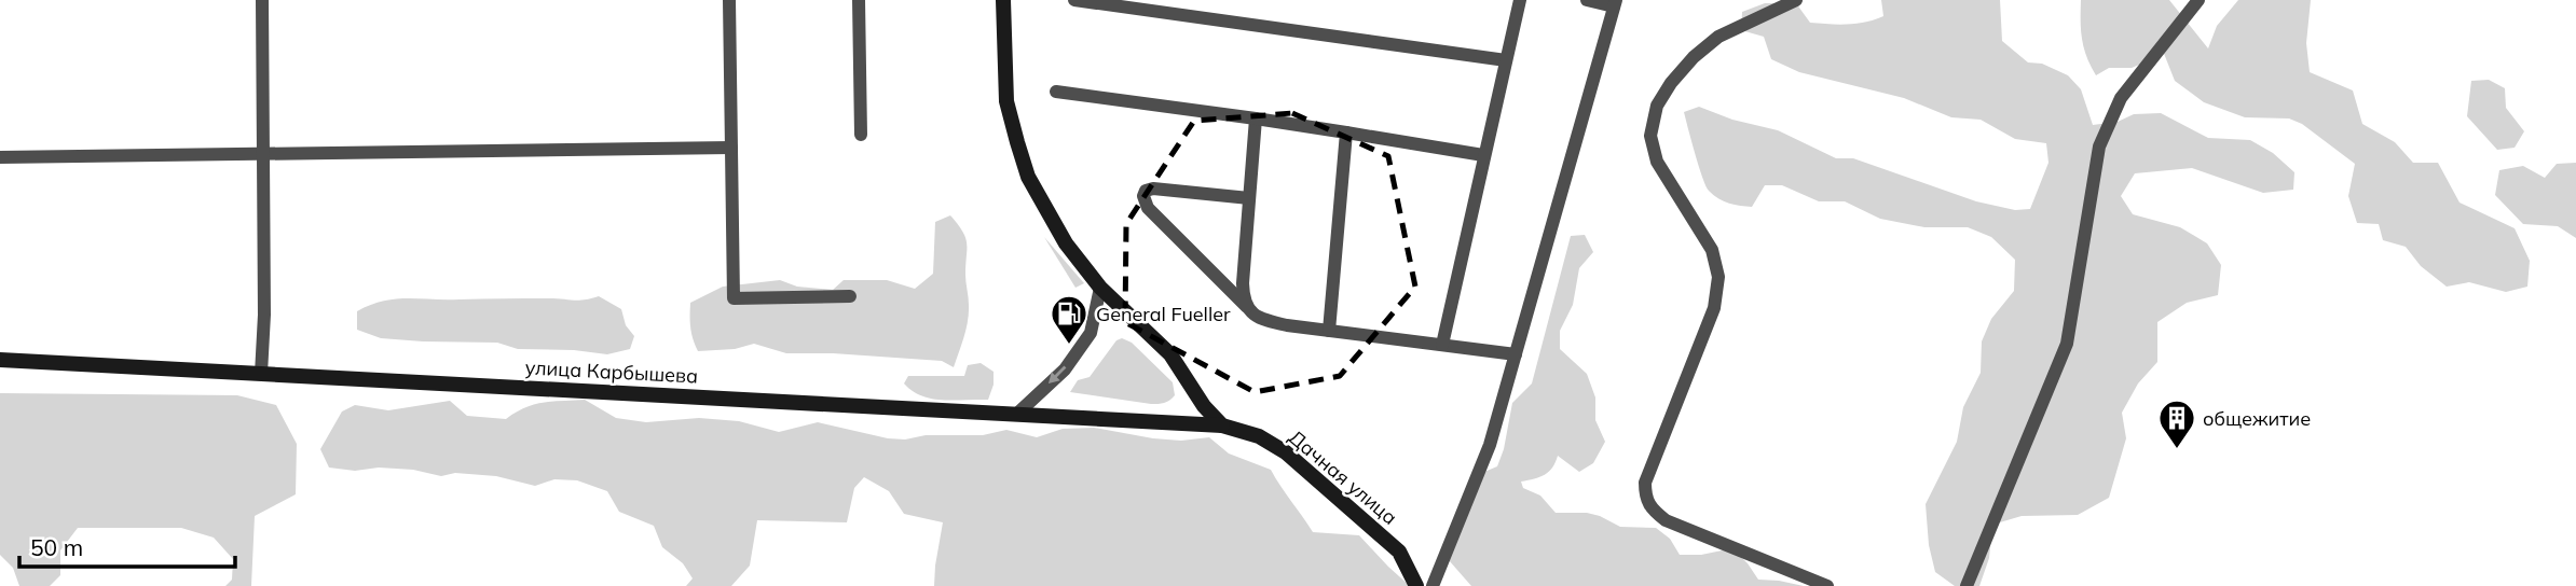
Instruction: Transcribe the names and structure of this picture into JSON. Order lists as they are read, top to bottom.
{
  "streets": {
    "street": ["улица Карбышева", "Дачная улица"]
  },
  "crossings": [
    ["улица Карбышева", "Дачная улица"]
  ],
  "places": {
    "fuel station": ["General Fueller"],
    "building": ["общежитие"]
  },
  "scale_bar": "50 m"
}
